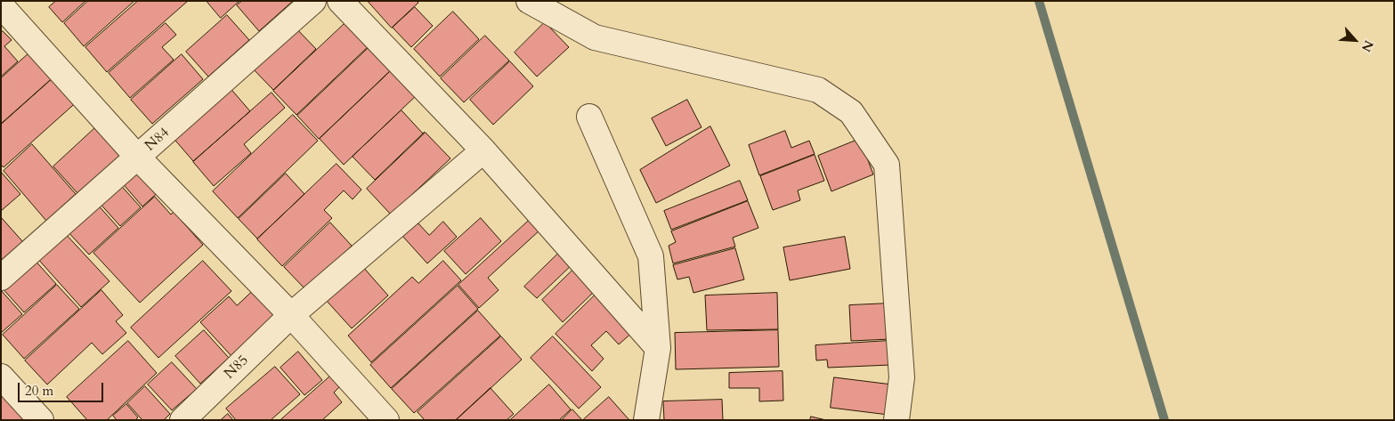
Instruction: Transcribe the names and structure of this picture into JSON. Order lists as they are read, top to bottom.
{
  "streets": {
    "street": ["N84", "N85"]
  },
  "scale_bar": "20 m",
  "north": "bottom right"
}
